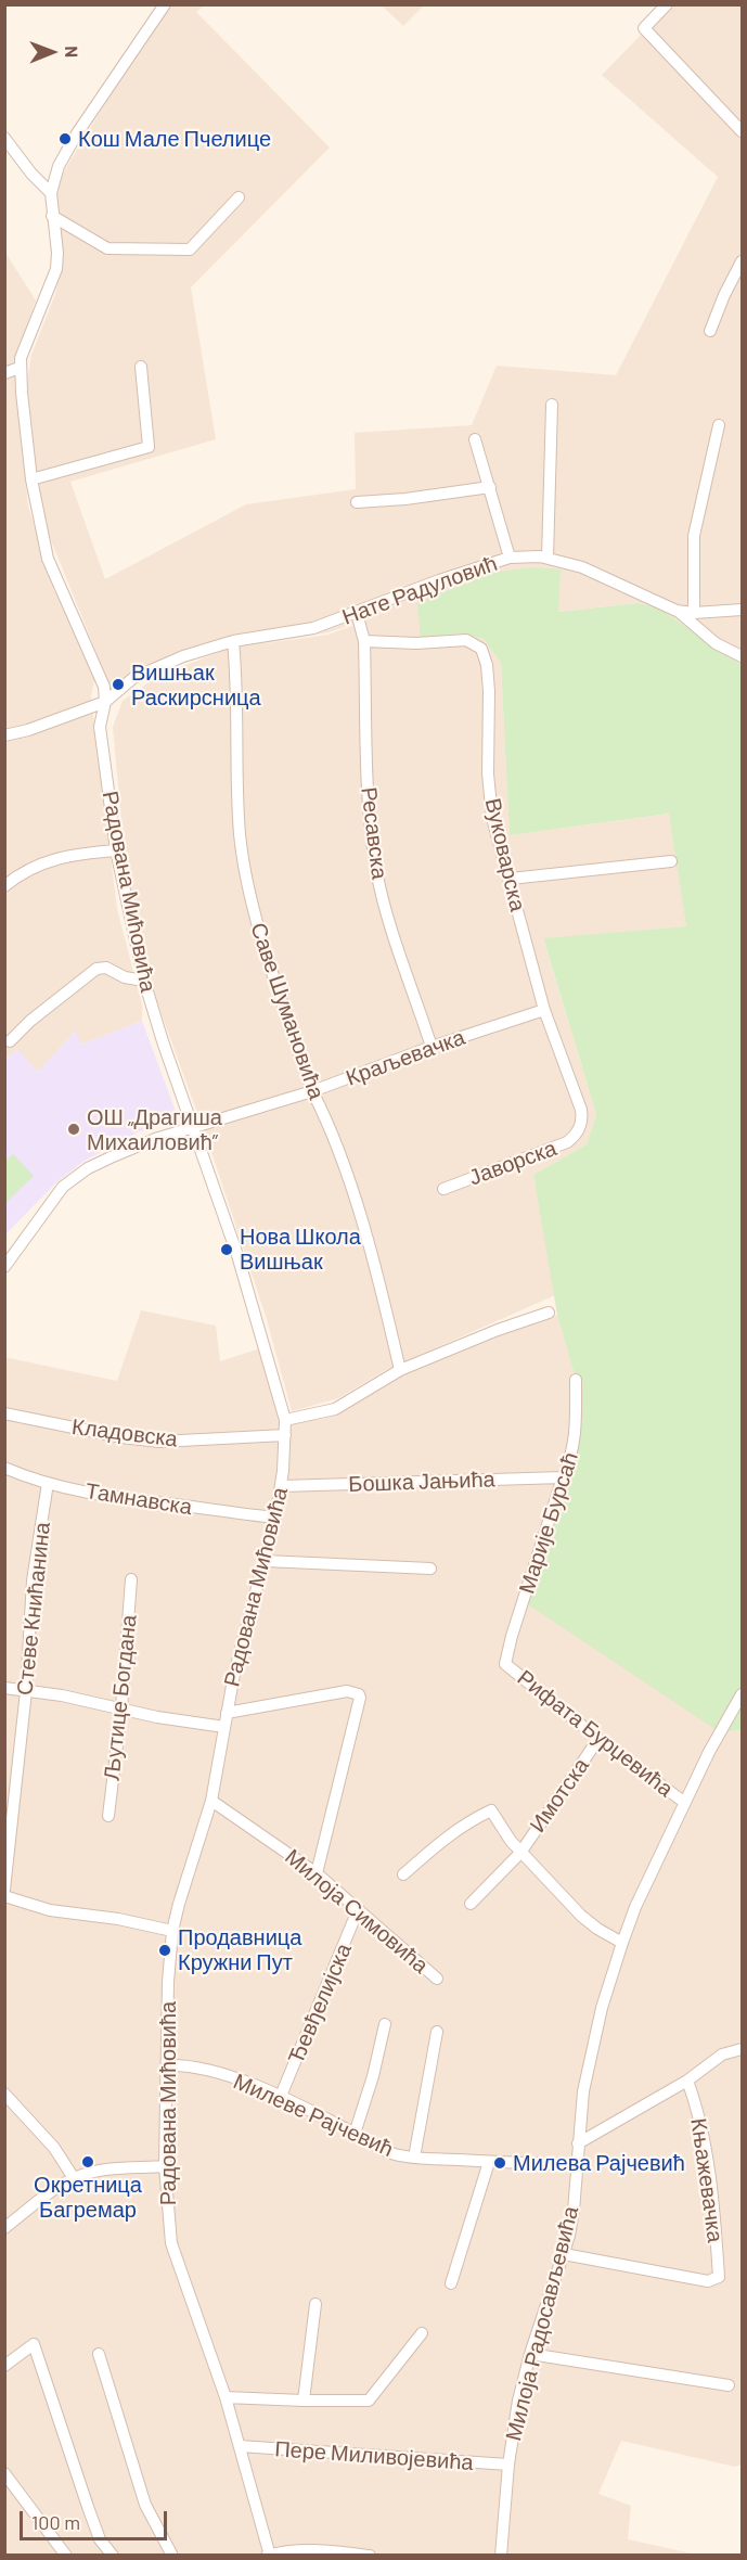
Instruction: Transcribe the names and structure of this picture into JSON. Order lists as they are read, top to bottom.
{
  "streets": {
    "street": [
      "Нате Радуловић",
      "Ресавска",
      "Вуковарска",
      "Радована Мићовића",
      "Саве Шумановића",
      "Краљевачка",
      "Јаворска",
      "Кладовска",
      "Бошка Јањића",
      "Тамнавска",
      "Марије Бурсаћ",
      "Стеве Книћанина",
      "Љутице Богдана",
      "Рифата Бурџевића",
      "Имотска",
      "Милоја Симовића",
      "Ђевђелијска",
      "Милеве Рајчевић",
      "Књажевачка",
      "Милоја Радосављевића",
      "Пере Миливојевића"
    ]
  },
  "crossings": [
    ["Нате Радуловић", "Ресавска"],
    ["Нате Радуловић", "Радована Мићовића"],
    ["Нате Радуловић", "Саве Шумановића"],
    ["Ресавска", "Вуковарска"],
    ["Ресавска", "Краљевачка"],
    ["Вуковарска", "Краљевачка"],
    ["Вуковарска", "Јаворска"],
    ["Радована Мићовића", "Краљевачка"],
    ["Радована Мићовића", "Кладовска"],
    ["Радована Мићовића", "Бошка Јањића"],
    ["Радована Мићовића", "Тамнавска"],
    ["Радована Мићовића", "Милоја Симовића"],
    ["Радована Мићовића", "Милеве Рајчевић"],
    ["Радована Мићовића", "Пере Миливојевића"],
    ["Саве Шумановића", "Краљевачка"],
    ["Бошка Јањића", "Марије Бурсаћ"],
    ["Тамнавска", "Стеве Книћанина"],
    ["Марије Бурсаћ", "Рифата Бурџевића"],
    ["Рифата Бурџевића", "Имотска"],
    ["Рифата Бурџевића", "Милоја Радосављевића"],
    ["Милоја Симовића", "Ђевђелијска"],
    ["Ђевђелијска", "Милеве Рајчевић"],
    ["Милеве Рајчевић", "Милоја Радосављевића"],
    ["Књажевачка", "Милоја Радосављевића"],
    ["Милоја Радосављевића", "Пере Миливојевића"]
  ],
  "places": [
    "Кош Мале Пчелице",
    "Вишњак Раскирсница",
    "ОШ „Драгиша Михаиловић”",
    "Нова Школа Вишњак",
    "Продавница Кружни Пут",
    "Окретница Багремар",
    "Милева Рајчевић"
  ],
  "scale_bar": "100 m",
  "north": "right"
}
